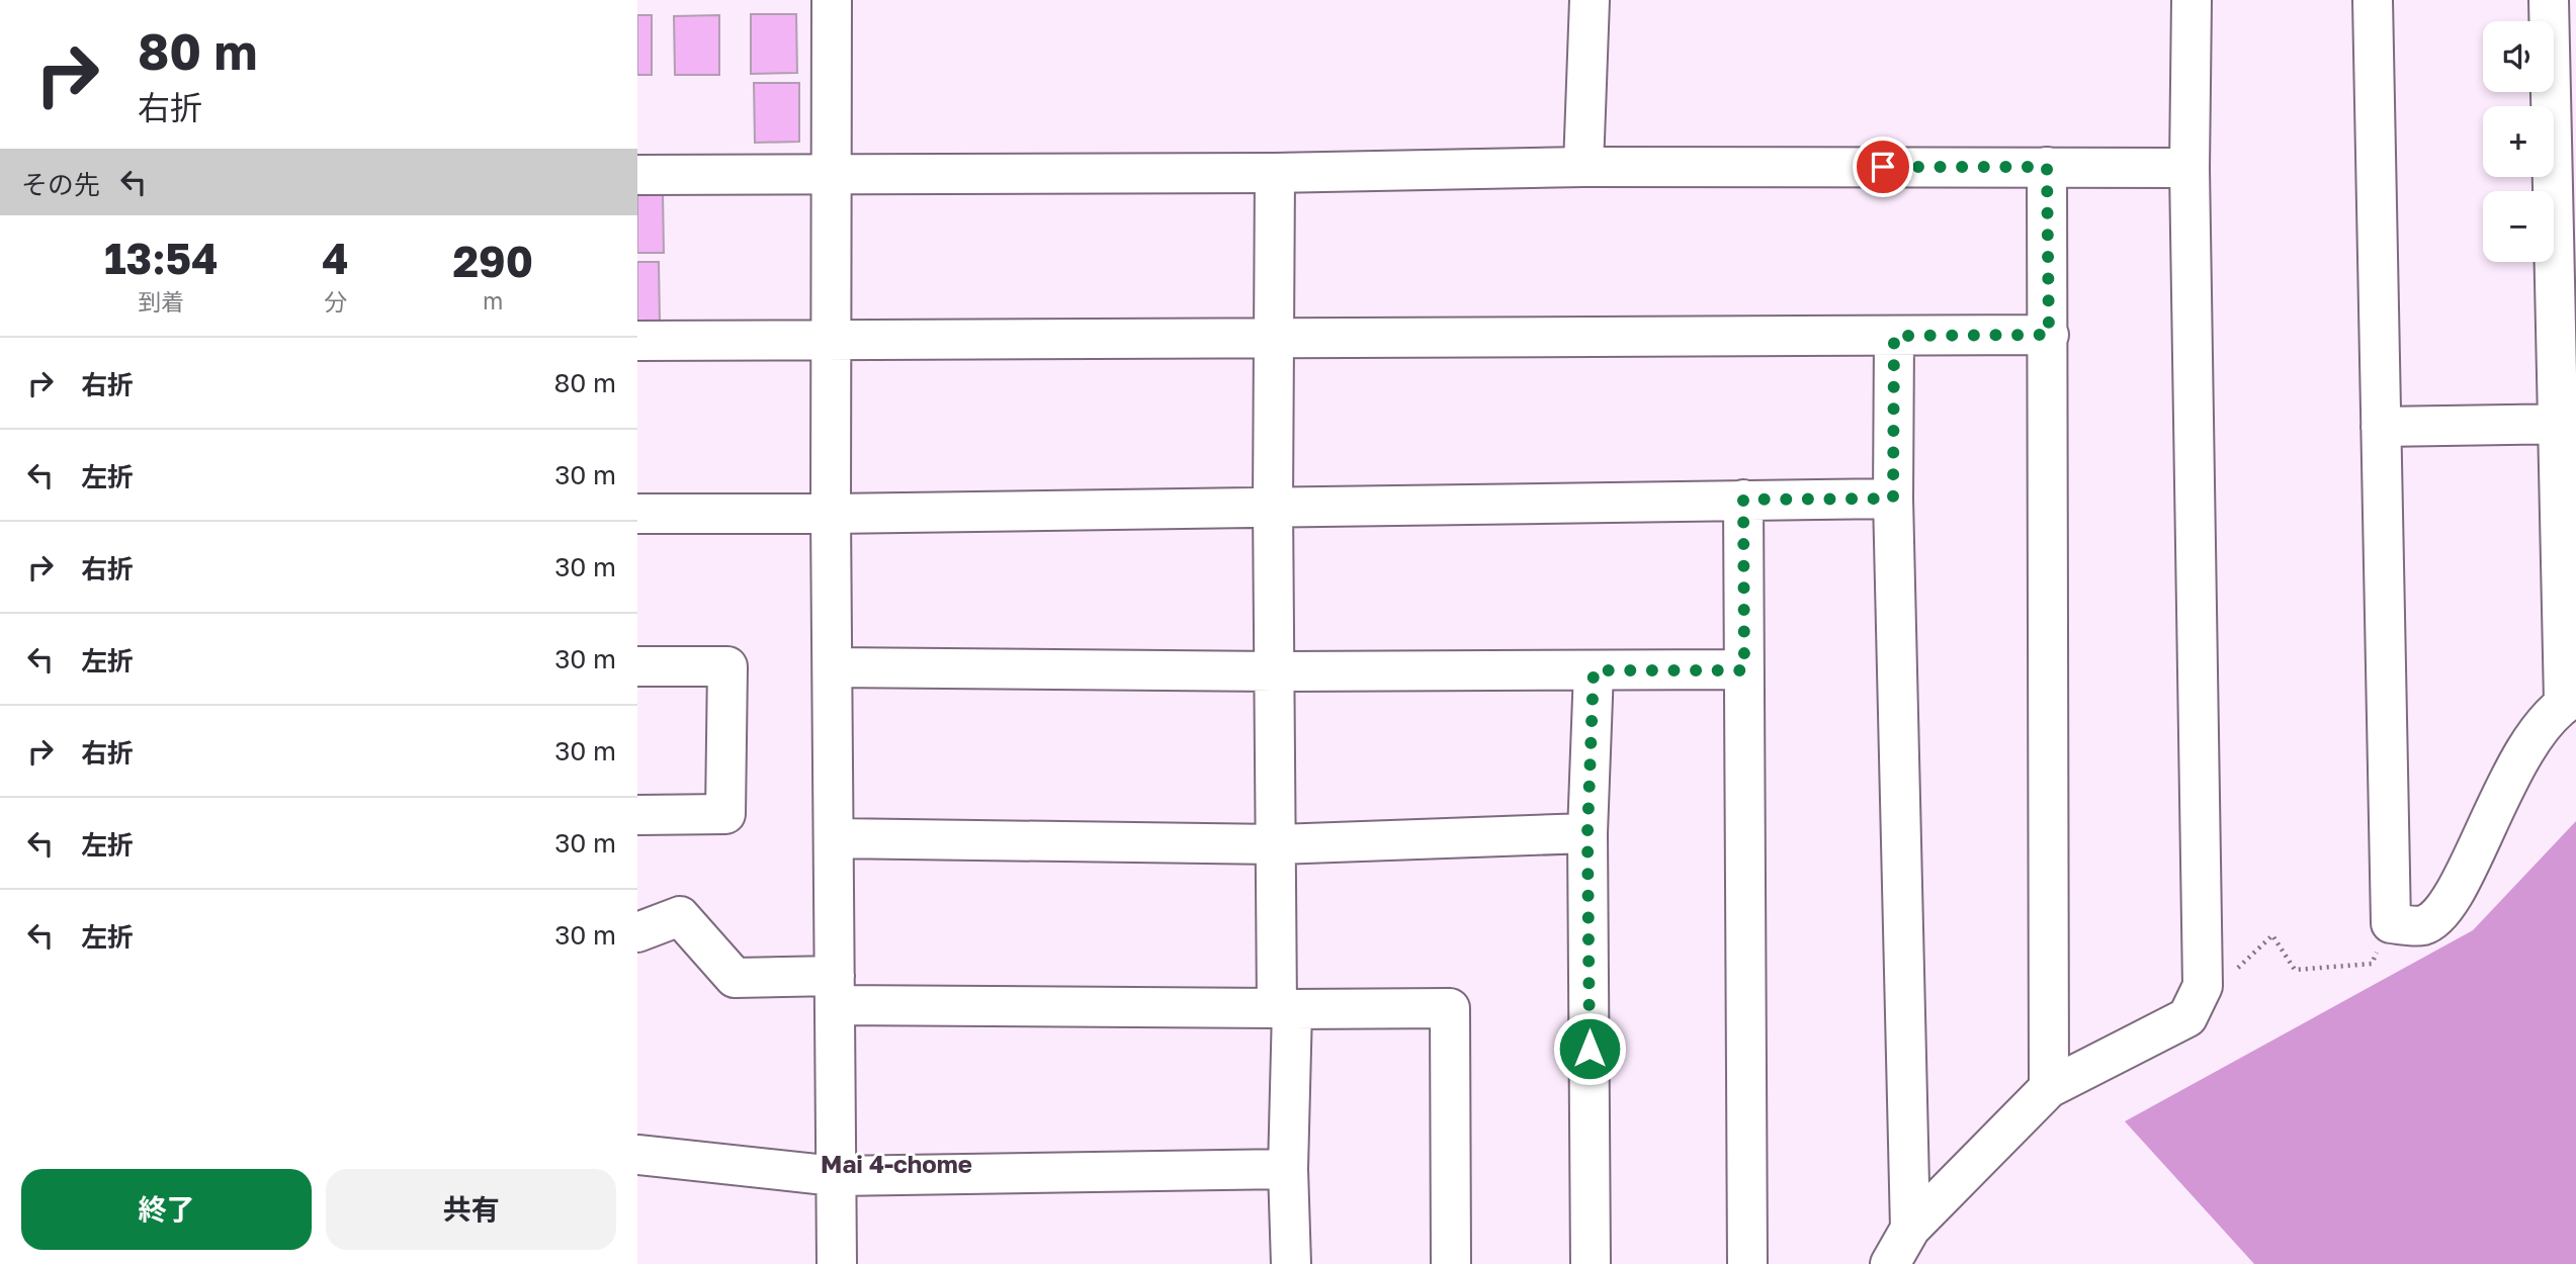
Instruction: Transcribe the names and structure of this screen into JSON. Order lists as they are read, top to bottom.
{
  "districts": ["Mai 4-chome"],
  "page": {
    "turn": ["80 m", "右折"],
    "map_buttons": ["+", "−"],
    "then": "その先",
    "eta": [
      "13:54",
      "到着",
      "4",
      "分",
      "290",
      "m"
    ],
    "list": [
      {
        "name": "右折",
        "value": "80 m"
      },
      {
        "name": "左折",
        "value": "30 m"
      },
      {
        "name": "右折",
        "value": "30 m"
      },
      {
        "name": "左折",
        "value": "30 m"
      },
      {
        "name": "右折",
        "value": "30 m"
      },
      {
        "name": "左折",
        "value": "30 m"
      },
      {
        "name": "左折",
        "value": "30 m"
      }
    ],
    "buttons": ["終了", "共有"]
  }
}
